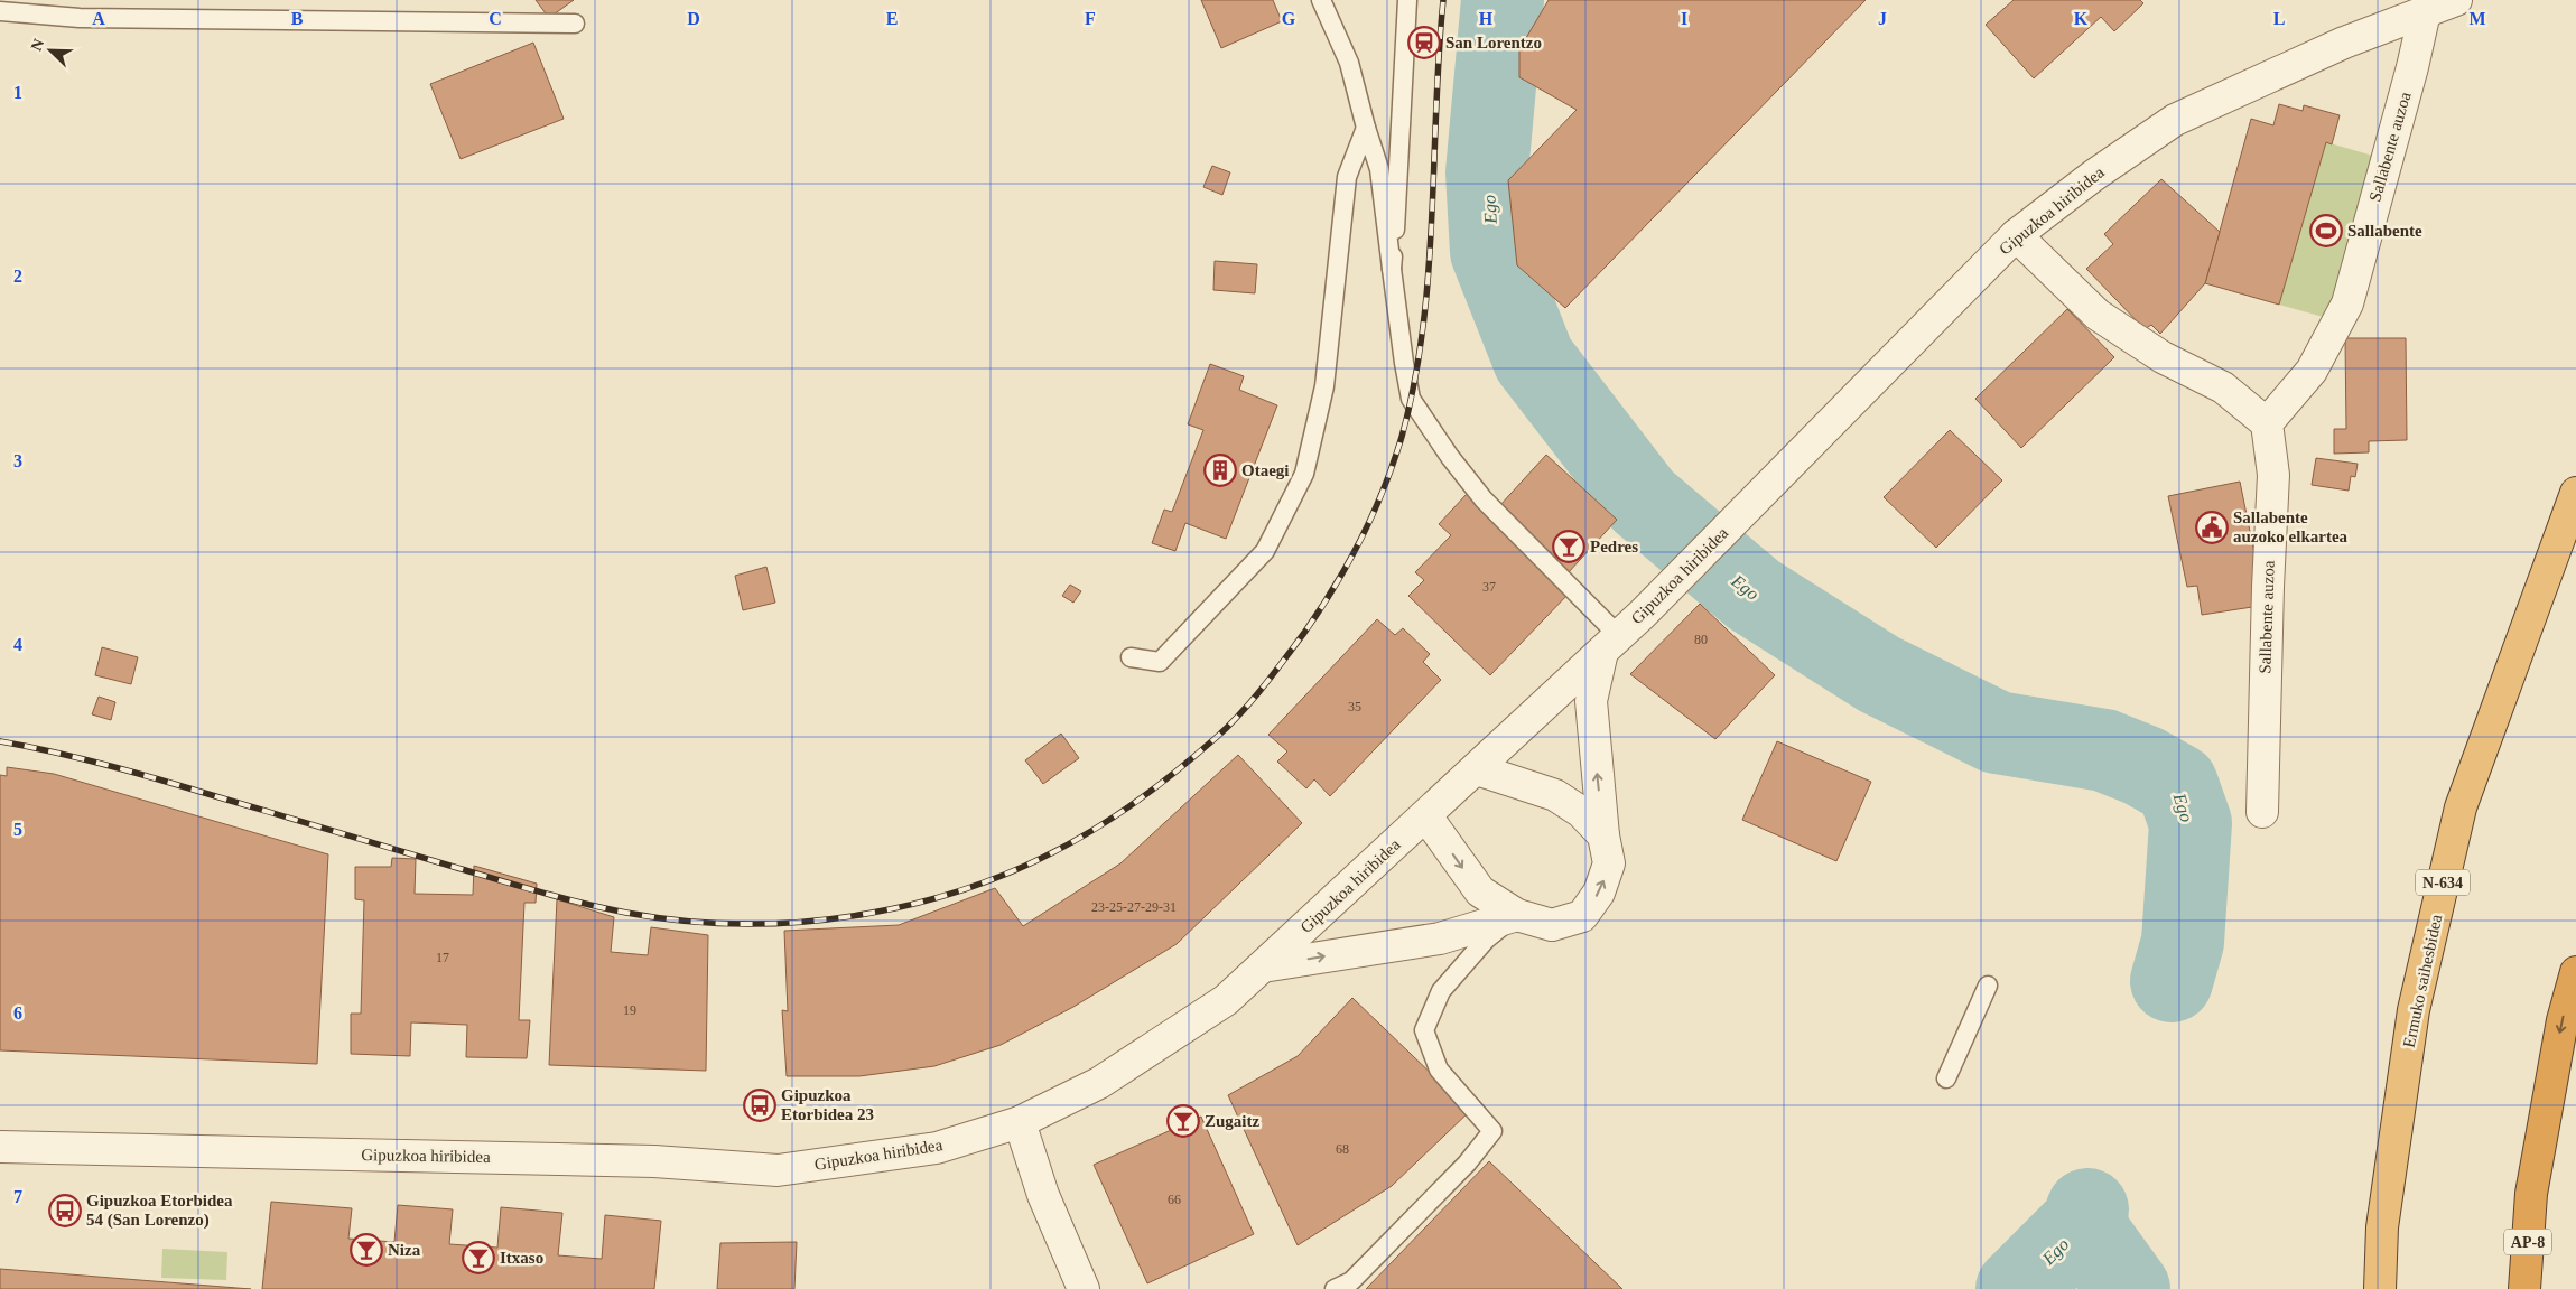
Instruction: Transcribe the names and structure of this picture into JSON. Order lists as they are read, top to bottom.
{
  "streets": {
    "highway": ["N-634", "Ermuko saihesbidea", "AP-8"],
    "street": ["Sallabente auzoa", "Gipuzkoa hiribidea"]
  },
  "crossings": [
    ["Sallabente auzoa", "Gipuzkoa hiribidea"]
  ],
  "water": ["Ego"],
  "places": {
    "station": ["San Lorentzo"],
    "sports": ["Sallabente"],
    "building": ["Otaegi"],
    "public building": ["Sallabente auzoko elkartea"],
    "bar": [
      "Pedres",
      "Zugaitz",
      "Niza",
      "Itxaso"
    ],
    "bus stop": ["Gipuzkoa Etorbidea 23", "Gipuzkoa Etorbidea 54 (San Lorenzo)"]
  },
  "house_numbers": [
    "37",
    "80",
    "35",
    "23-25-27-29-31",
    "17",
    "19",
    "68",
    "66"
  ],
  "north": "top left",
  "grid": {
    "columns": [
      "A",
      "B",
      "C",
      "D",
      "E",
      "F",
      "G",
      "H",
      "I",
      "J",
      "K",
      "L",
      "M"
    ],
    "rows": [
      "1",
      "2",
      "3",
      "4",
      "5",
      "6",
      "7"
    ]
  }
}
